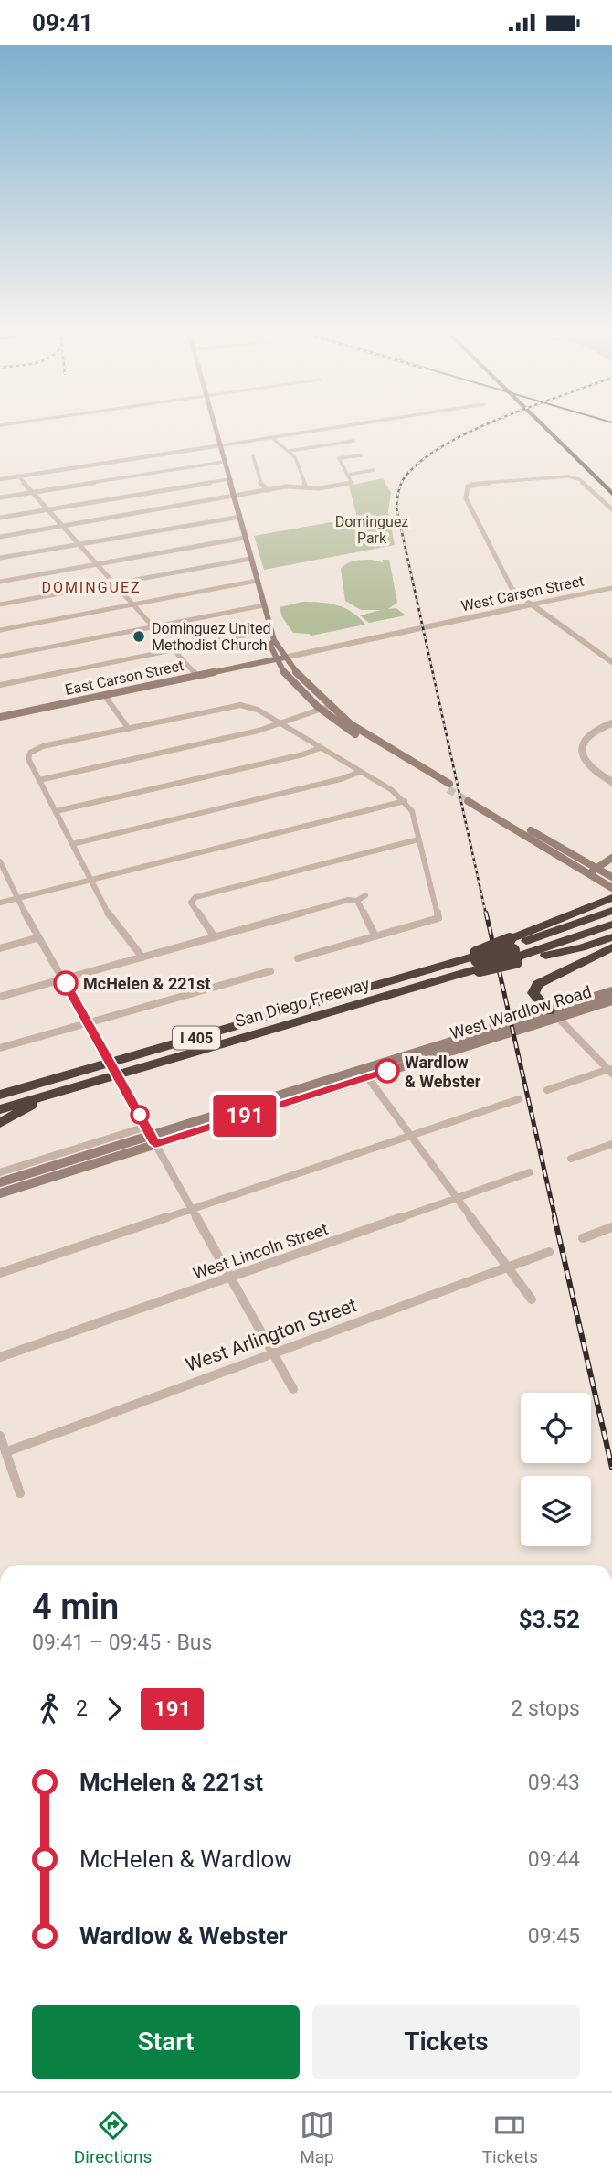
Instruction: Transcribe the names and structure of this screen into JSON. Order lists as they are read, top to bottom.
{
  "streets": {
    "highway": ["San Diego Freeway", "I 405"],
    "main road": ["East Carson Street", "West Wardlow Road"],
    "street": ["West Carson Street", "West Lincoln Street", "West Arlington Street"]
  },
  "crossings": [
    ["West Carson Street", "East Carson Street"]
  ],
  "districts": ["DOMINGUEZ"],
  "parks": ["Dominguez Park"],
  "places": ["Dominguez United Methodist Church", "McHelen & 221st", "Wardlow & Webster"],
  "lines": ["bus line 191"],
  "page": {
    "status": "09:41",
    "on_map": "191",
    "heading": ["4 min", "09:41 – 09:45 · Bus", "$3.52"],
    "legs": ["2", "191", "2 stops"],
    "list": [
      {
        "name": "McHelen & 221st",
        "value": "09:43"
      },
      {
        "name": "McHelen & Wardlow",
        "value": "09:44"
      },
      {
        "name": "Wardlow & Webster",
        "value": "09:45"
      }
    ],
    "buttons": ["Start", "Tickets"],
    "tabs": ["Directions", "Map", "Tickets"]
  }
}
